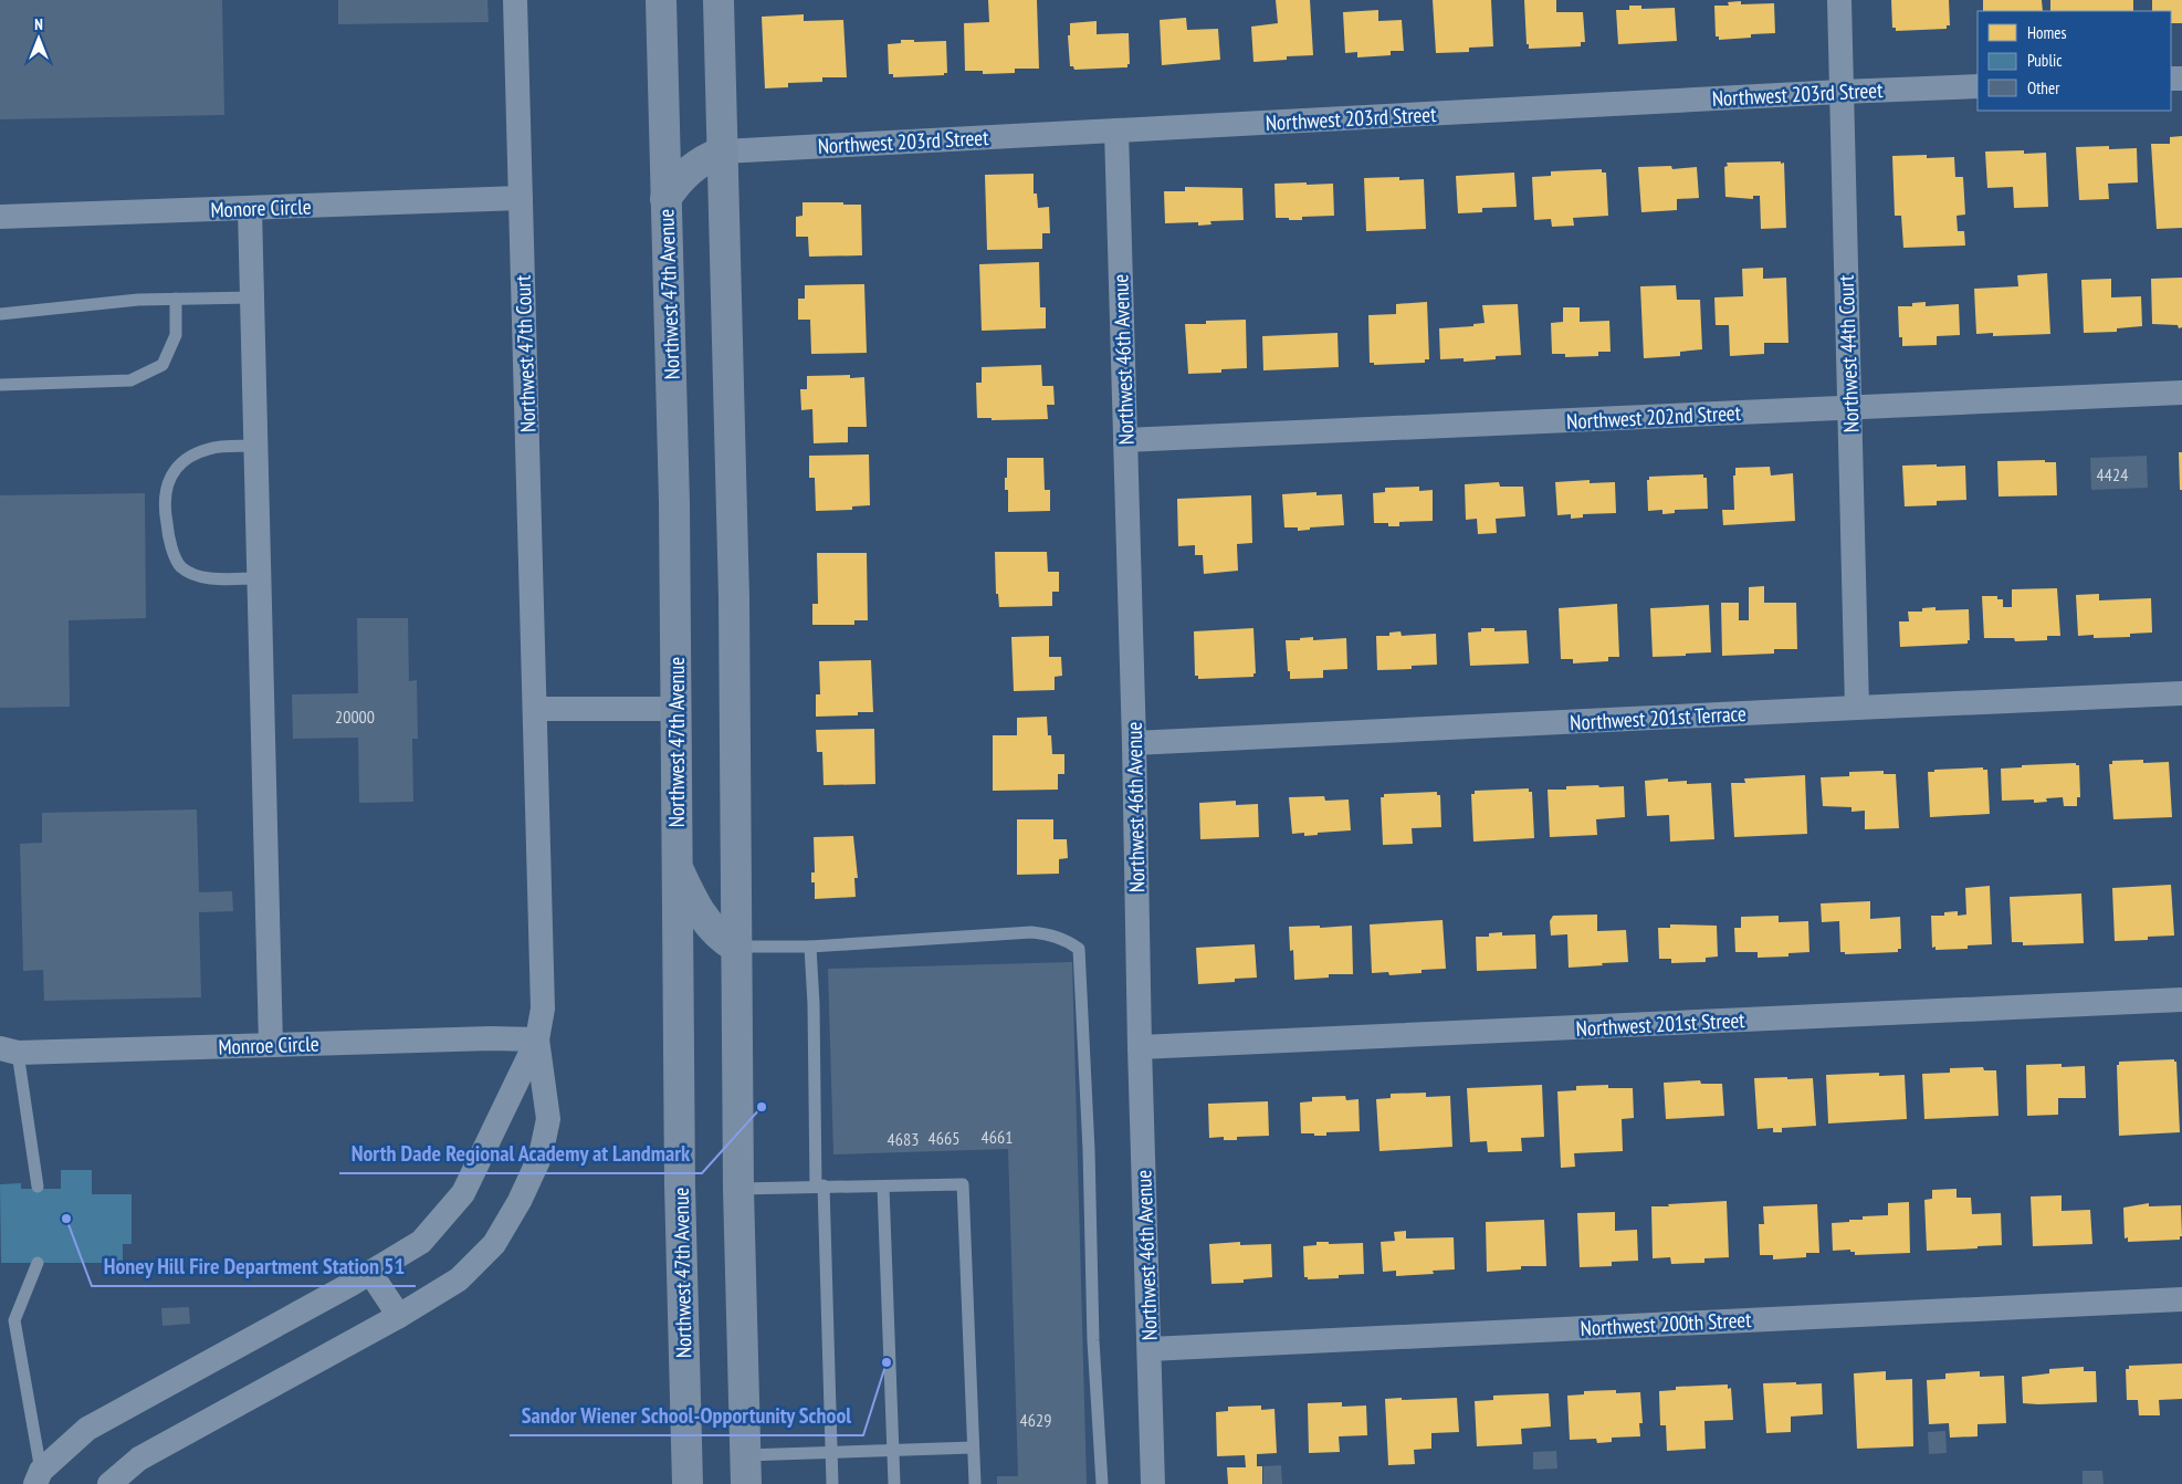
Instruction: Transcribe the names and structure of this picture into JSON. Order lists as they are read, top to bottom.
{
  "streets": {
    "main road": ["Northwest 47th Avenue"],
    "street": [
      "Northwest 203rd Street",
      "Monore Circle",
      "Northwest 47th Court",
      "Northwest 44th Court",
      "Northwest 46th Avenue",
      "Northwest 202nd Street",
      "Northwest 201st Terrace",
      "Northwest 201st Street",
      "Monroe Circle",
      "Northwest 200th Street"
    ]
  },
  "crossings": [
    ["Northwest 203rd Street", "Northwest 44th Court"],
    ["Northwest 203rd Street", "Northwest 46th Avenue"],
    ["Monore Circle", "Northwest 47th Court"],
    ["Northwest 47th Court", "Monroe Circle"],
    ["Northwest 44th Court", "Northwest 202nd Street"],
    ["Northwest 44th Court", "Northwest 201st Terrace"],
    ["Northwest 46th Avenue", "Northwest 202nd Street"],
    ["Northwest 46th Avenue", "Northwest 201st Terrace"],
    ["Northwest 46th Avenue", "Northwest 201st Street"],
    ["Northwest 46th Avenue", "Northwest 200th Street"]
  ],
  "places": ["North Dade Regional Academy at Landmark", "Honey Hill Fire Department Station 51", "Sandor Wiener School-Opportunity School"],
  "house_numbers": [
    "4424",
    "20000",
    "4661",
    "4665",
    "4683",
    "4629"
  ],
  "legend": ["Homes", "Public", "Other"],
  "north": "top"
}
